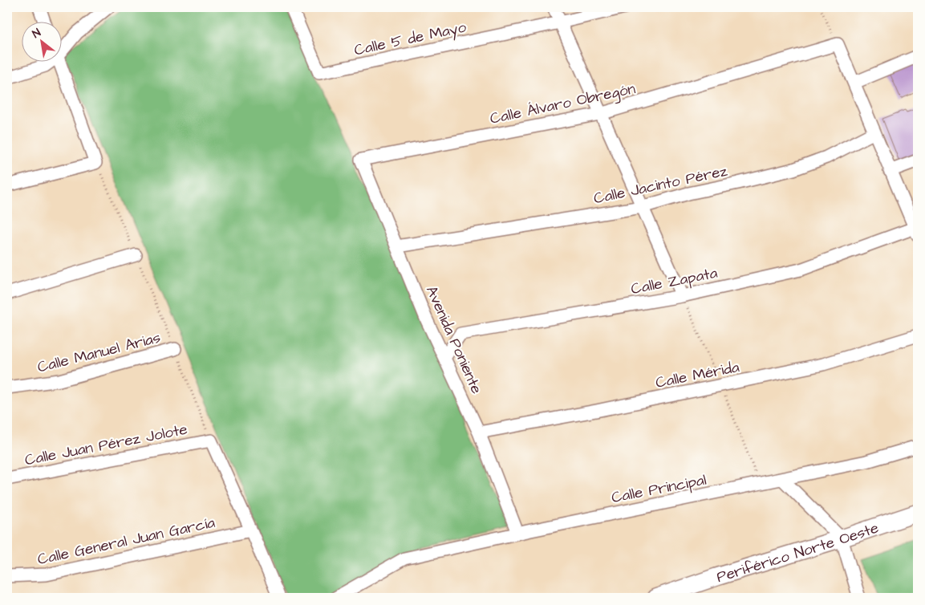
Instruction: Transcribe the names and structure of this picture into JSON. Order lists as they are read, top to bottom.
{
  "streets": {
    "main road": ["Periférico Norte Oeste"],
    "street": [
      "Calle 5 de Mayo",
      "Calle Álvaro Obregón",
      "Calle Jacinto Pérez",
      "Calle Zapata",
      "Avenida Poniente",
      "Calle Manuel Arias",
      "Calle Mérida",
      "Calle Juan Pérez Jolote",
      "Calle Principal",
      "Calle General Juan García"
    ]
  },
  "crossings": [
    ["Calle Álvaro Obregón", "Avenida Poniente"],
    ["Calle Jacinto Pérez", "Avenida Poniente"],
    ["Calle Zapata", "Avenida Poniente"],
    ["Avenida Poniente", "Calle Mérida"],
    ["Avenida Poniente", "Calle Principal"],
    ["Calle Juan Pérez Jolote", "Calle General Juan García"]
  ],
  "north": "top left"
}
